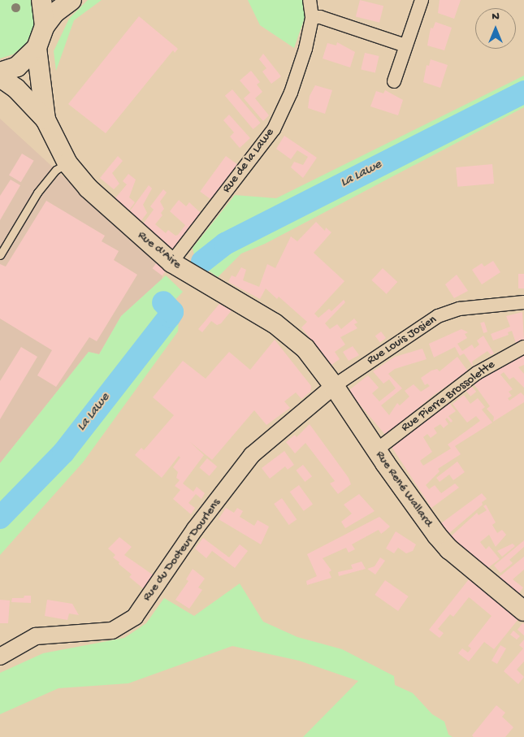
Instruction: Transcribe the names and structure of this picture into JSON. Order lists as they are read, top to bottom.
{
  "streets": {
    "main road": ["Rue d'Aire", "Rue René Wallard"],
    "street": [
      "Rue de la Lawe",
      "Rue Louis Josien",
      "Rue Pierre Brossolette",
      "Rue du Docteur Dourlens"
    ]
  },
  "crossings": [
    ["Rue de la Lawe", "Rue d'Aire"],
    ["Rue d'Aire", "Rue René Wallard"],
    ["Rue Louis Josien", "Rue René Wallard"],
    ["Rue Louis Josien", "Rue du Docteur Dourlens"],
    ["Rue Pierre Brossolette", "Rue René Wallard"],
    ["Rue René Wallard", "Rue du Docteur Dourlens"]
  ],
  "water": ["La Lawe"],
  "north": "top"
}
